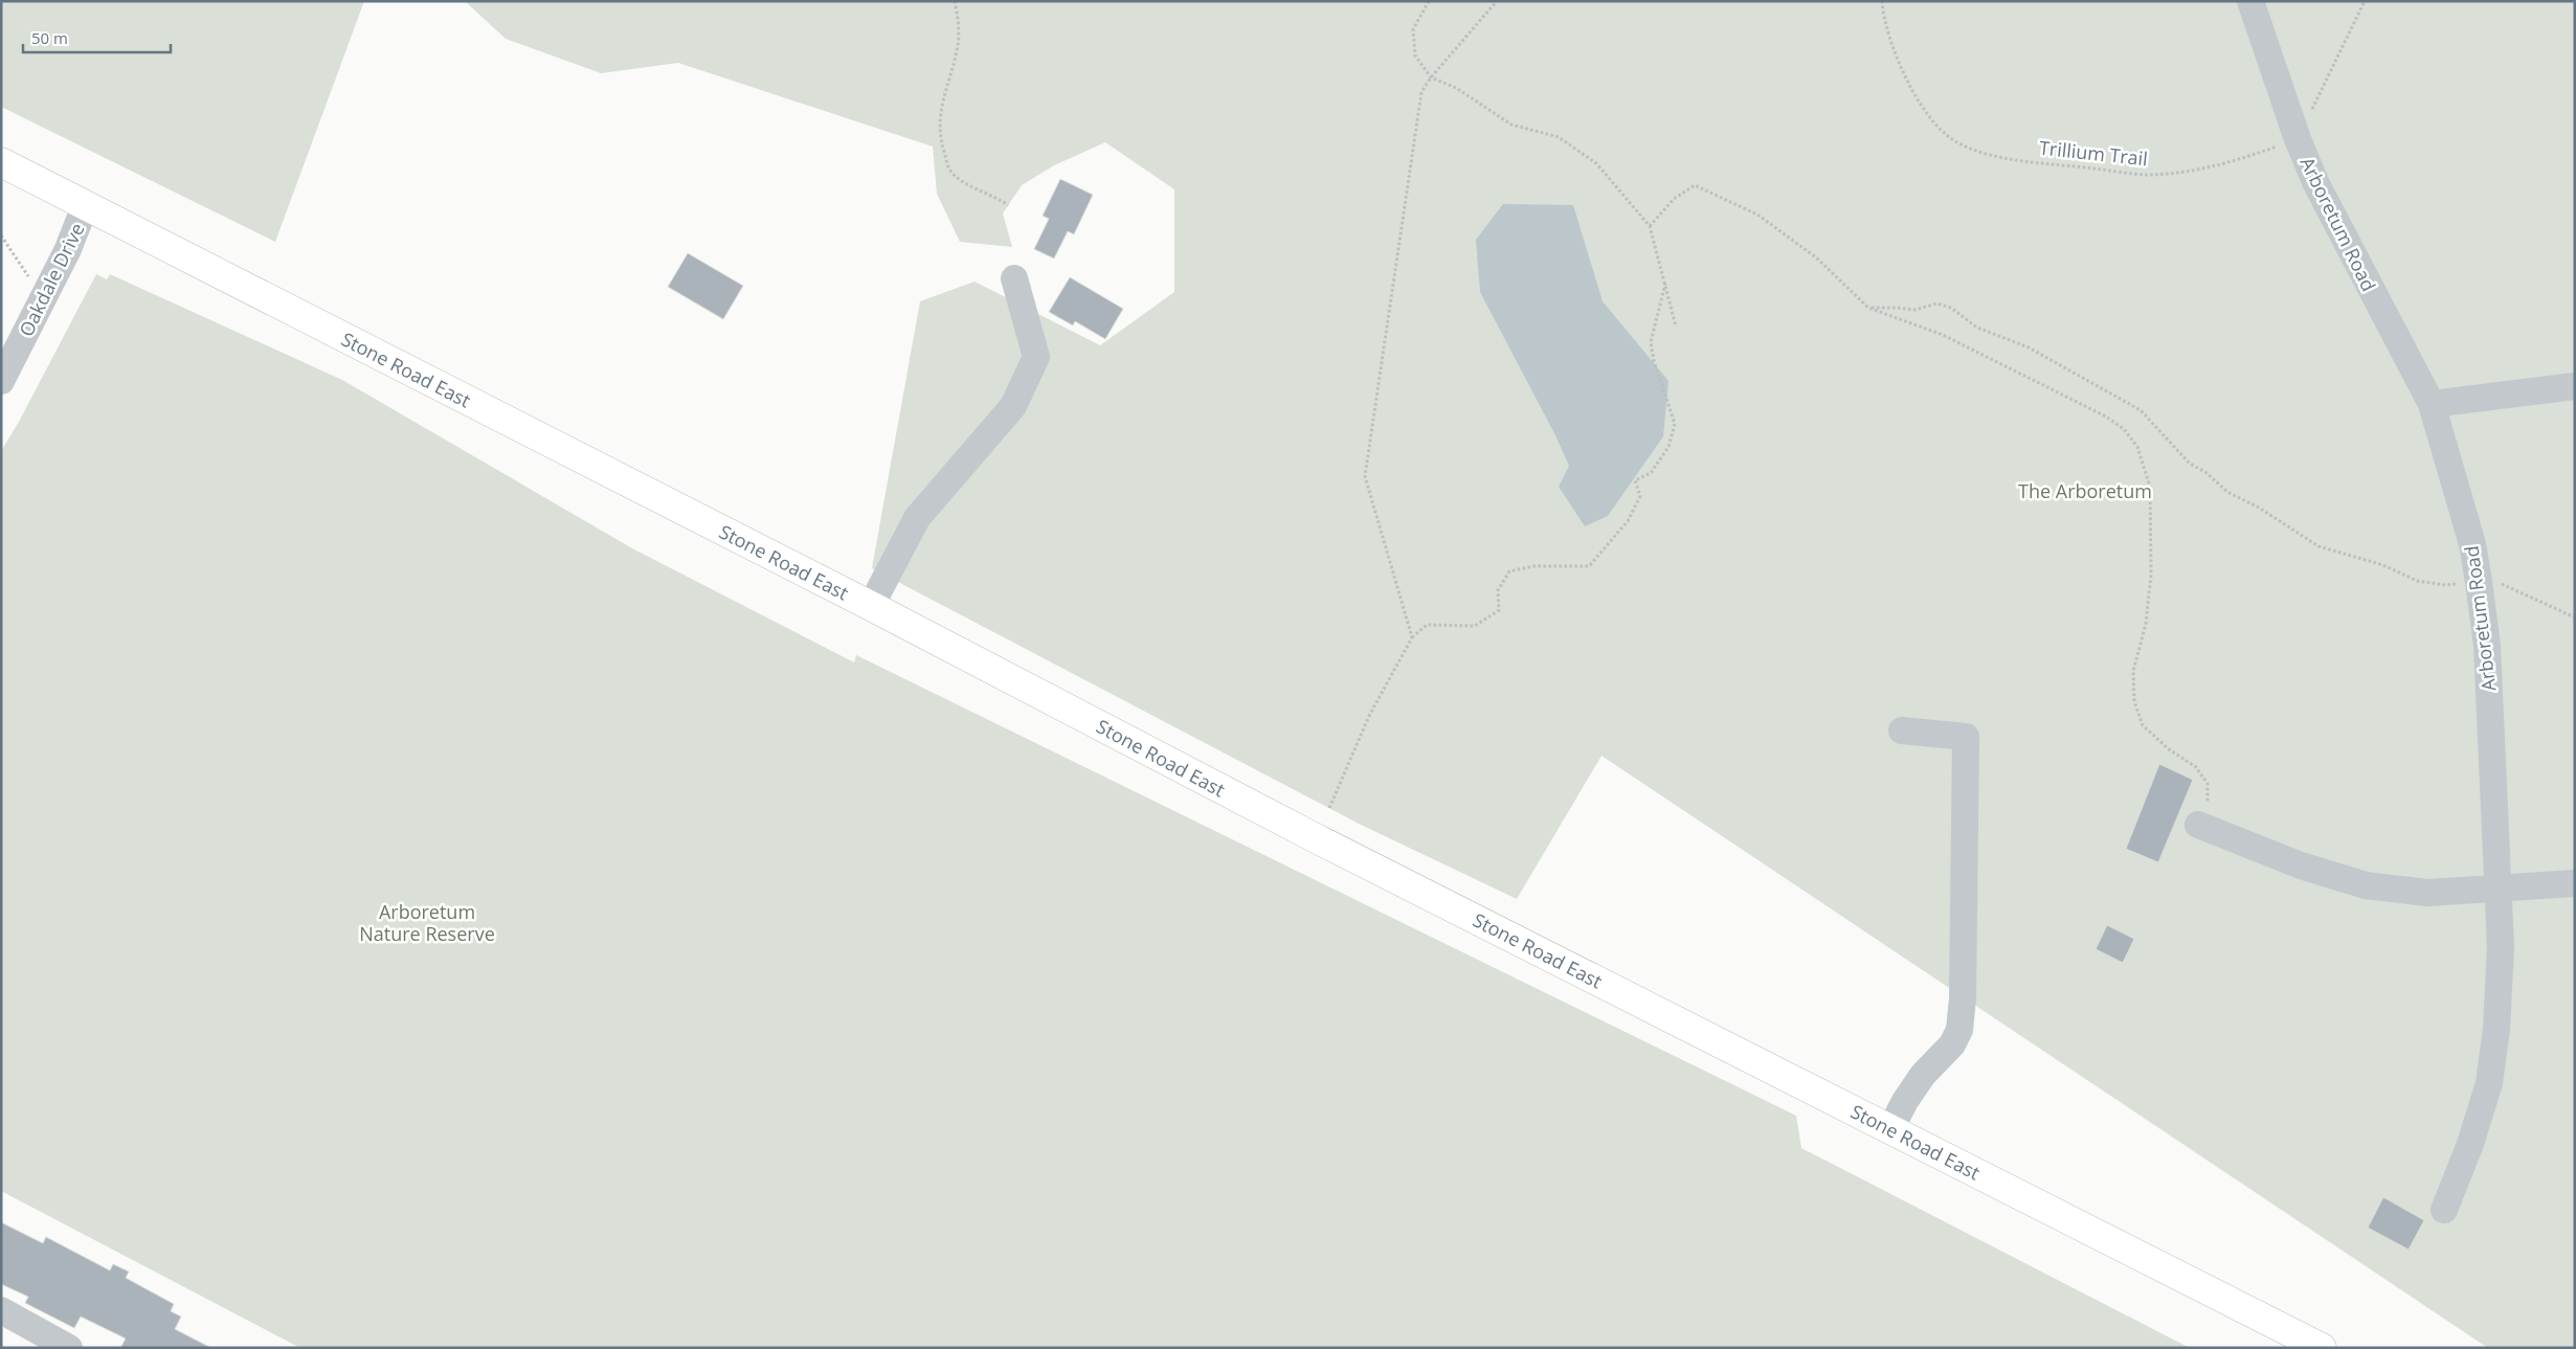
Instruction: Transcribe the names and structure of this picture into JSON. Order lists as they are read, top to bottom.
{
  "streets": {
    "main road": ["Stone Road East"],
    "street": ["Arboretum Road", "Oakdale Drive"],
    "path": ["Trillium Trail"]
  },
  "crossings": [
    ["Trillium Trail", "Arboretum Road"],
    ["Oakdale Drive", "Stone Road East"]
  ],
  "parks": ["The Arboretum", "Arboretum Nature Reserve"],
  "scale_bar": "50 m"
}
